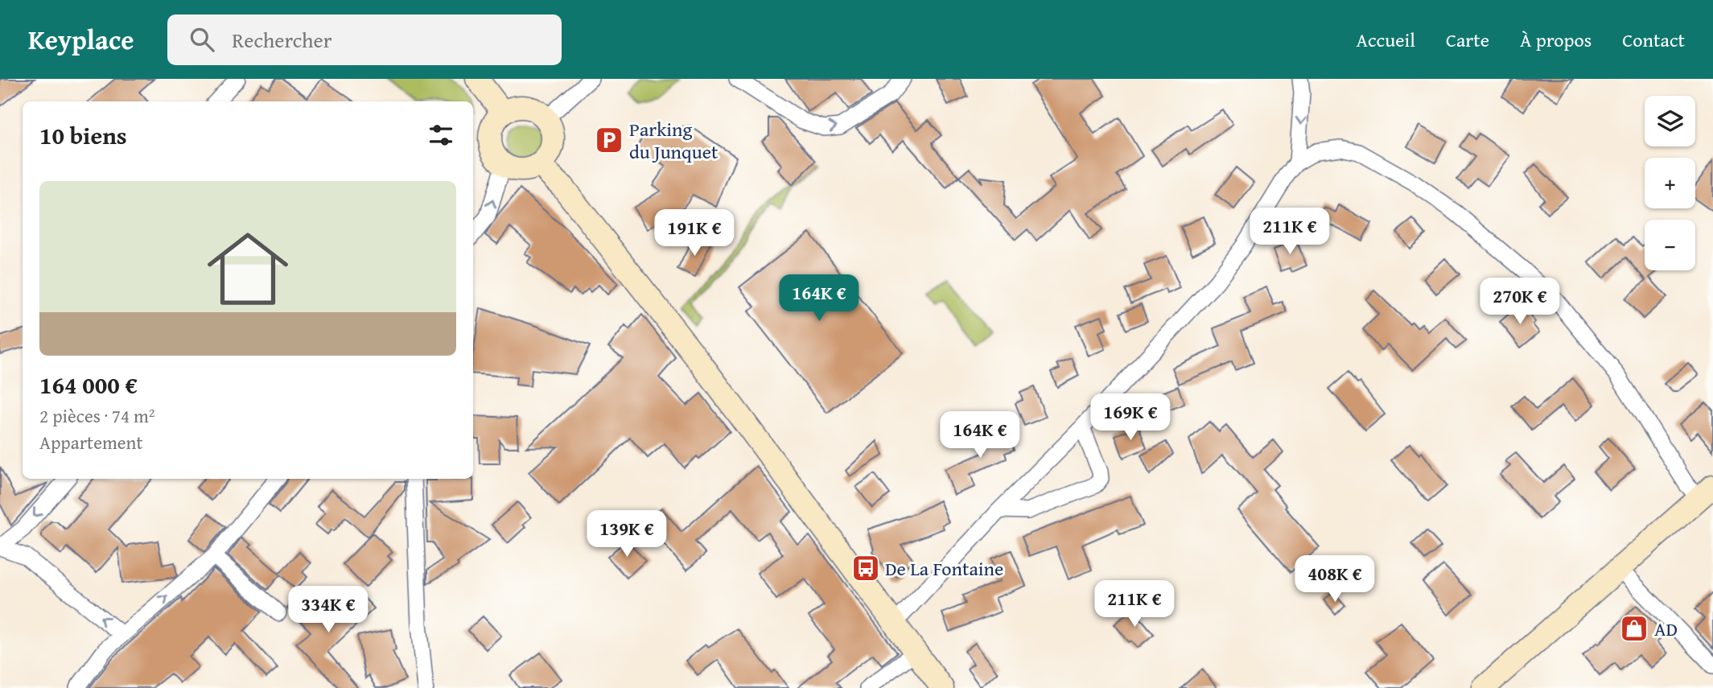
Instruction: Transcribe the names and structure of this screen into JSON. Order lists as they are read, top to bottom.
{
  "places": {
    "parking": ["Parking du Junquet"],
    "bus stop": ["De La Fontaine"],
    "shop": ["AD"]
  },
  "page": {
    "header": "Keyplace",
    "search": "Rechercher",
    "nav": [
      "Accueil",
      "Carte",
      "À propos",
      "Contact"
    ],
    "map_buttons": ["+", "−"],
    "heading": "10 biens",
    "list": [
      {
        "name": "164 000 €",
        "note": "2 pièces · 74 m² · Appartement"
      }
    ],
    "price": [
      "211K €",
      "191K €",
      "164K €",
      "270K €",
      "169K €",
      "164K €",
      "139K €",
      "408K €",
      "211K €",
      "334K €"
    ]
  }
}
